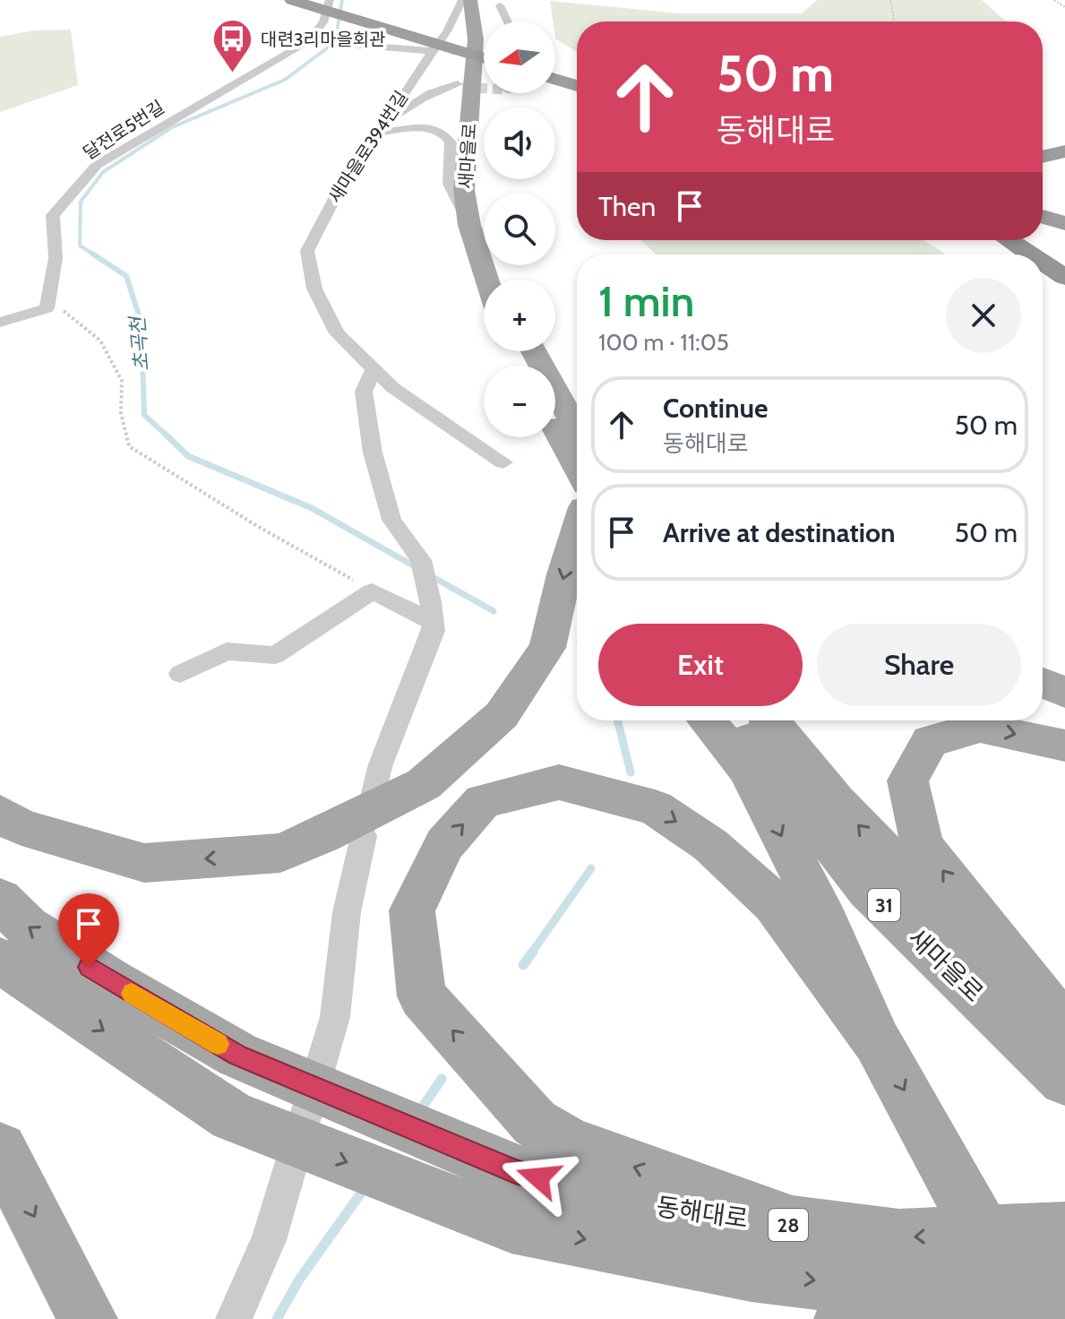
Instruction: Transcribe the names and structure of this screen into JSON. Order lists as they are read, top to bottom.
{
  "streets": {
    "main road": [
      "새마을로",
      "31",
      "동해대로",
      "28"
    ],
    "street": ["달전로5번길", "새마을로394번길"]
  },
  "crossings": [
    ["동해대로", "28"]
  ],
  "water": ["초곡천"],
  "places": {
    "bus stop": ["대련3리마을회관"]
  },
  "north": "left",
  "page": {
    "map_buttons": ["+", "−"],
    "turn": ["50 m", "동해대로"],
    "then": "Then",
    "heading": ["1 min", "100 m · 11:05"],
    "list": [
      {
        "name": "Continue",
        "note": "동해대로",
        "value": "50 m"
      },
      {
        "name": "Arrive at destination",
        "value": "50 m"
      }
    ],
    "buttons": ["Exit", "Share"]
  }
}
